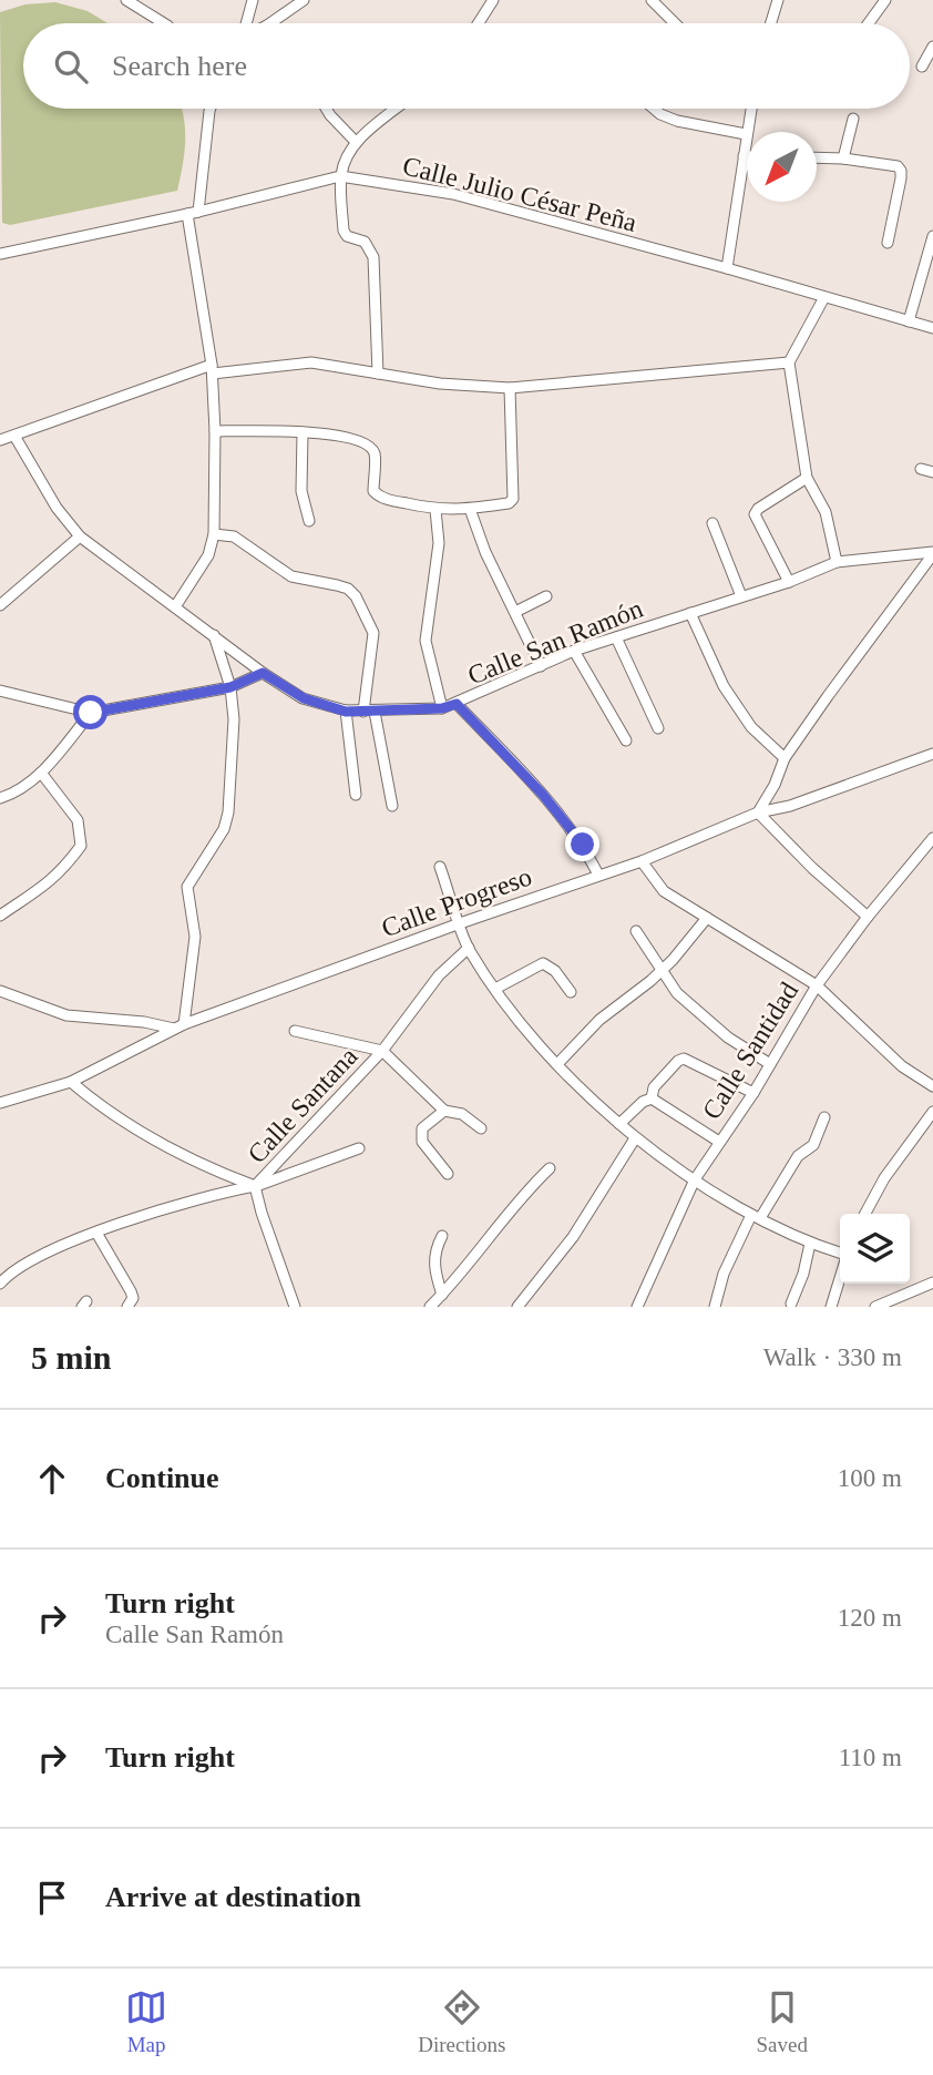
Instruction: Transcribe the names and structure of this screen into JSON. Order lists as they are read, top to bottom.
{
  "streets": {
    "street": [
      "Calle Julio César Peña",
      "Calle San Ramón",
      "Calle Progreso",
      "Calle Santidad",
      "Calle Santana"
    ]
  },
  "north": "bottom left",
  "page": {
    "search": "Search here",
    "heading": ["5 min", "Walk · 330 m"],
    "list": [
      ["Continue", "100 m"],
      ["Turn right", "Calle San Ramón", "120 m"],
      ["Turn right", "110 m"],
      "Arrive at destination"
    ],
    "nav": ["Map", "Directions", "Saved"]
  }
}
